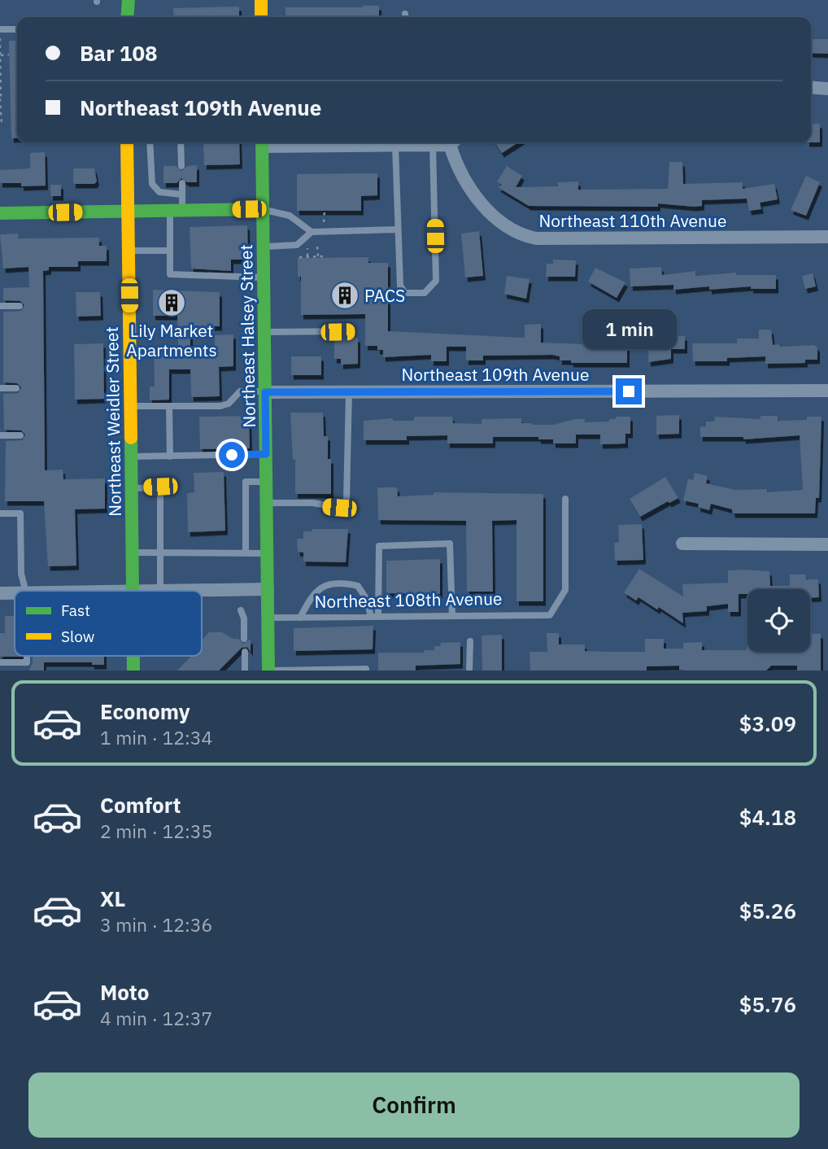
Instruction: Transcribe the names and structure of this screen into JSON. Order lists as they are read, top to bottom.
{
  "streets": {
    "main road": ["Northeast Halsey Street", "Northeast Weidler Street"],
    "street": ["Northeast 110th Avenue", "Northeast 109th Avenue"],
    "lane": ["Northeast 108th Avenue"]
  },
  "crossings": [
    ["Northeast Halsey Street", "Northeast 109th Avenue"],
    ["Northeast Halsey Street", "Northeast 108th Avenue"]
  ],
  "places": {
    "building": ["PACS", "Lily Market Apartments"]
  },
  "legend": ["Fast", "Slow"],
  "page": {
    "banner": ["Bar 108", "Northeast 109th Avenue"],
    "bubble": "1 min",
    "list": [
      {
        "name": "Economy",
        "note": "1 min · 12:34",
        "value": "$3.09"
      },
      {
        "name": "Comfort",
        "note": "2 min · 12:35",
        "value": "$4.18"
      },
      {
        "name": "XL",
        "note": "3 min · 12:36",
        "value": "$5.26"
      },
      {
        "name": "Moto",
        "note": "4 min · 12:37",
        "value": "$5.76"
      }
    ],
    "buttons": "Confirm"
  }
}
